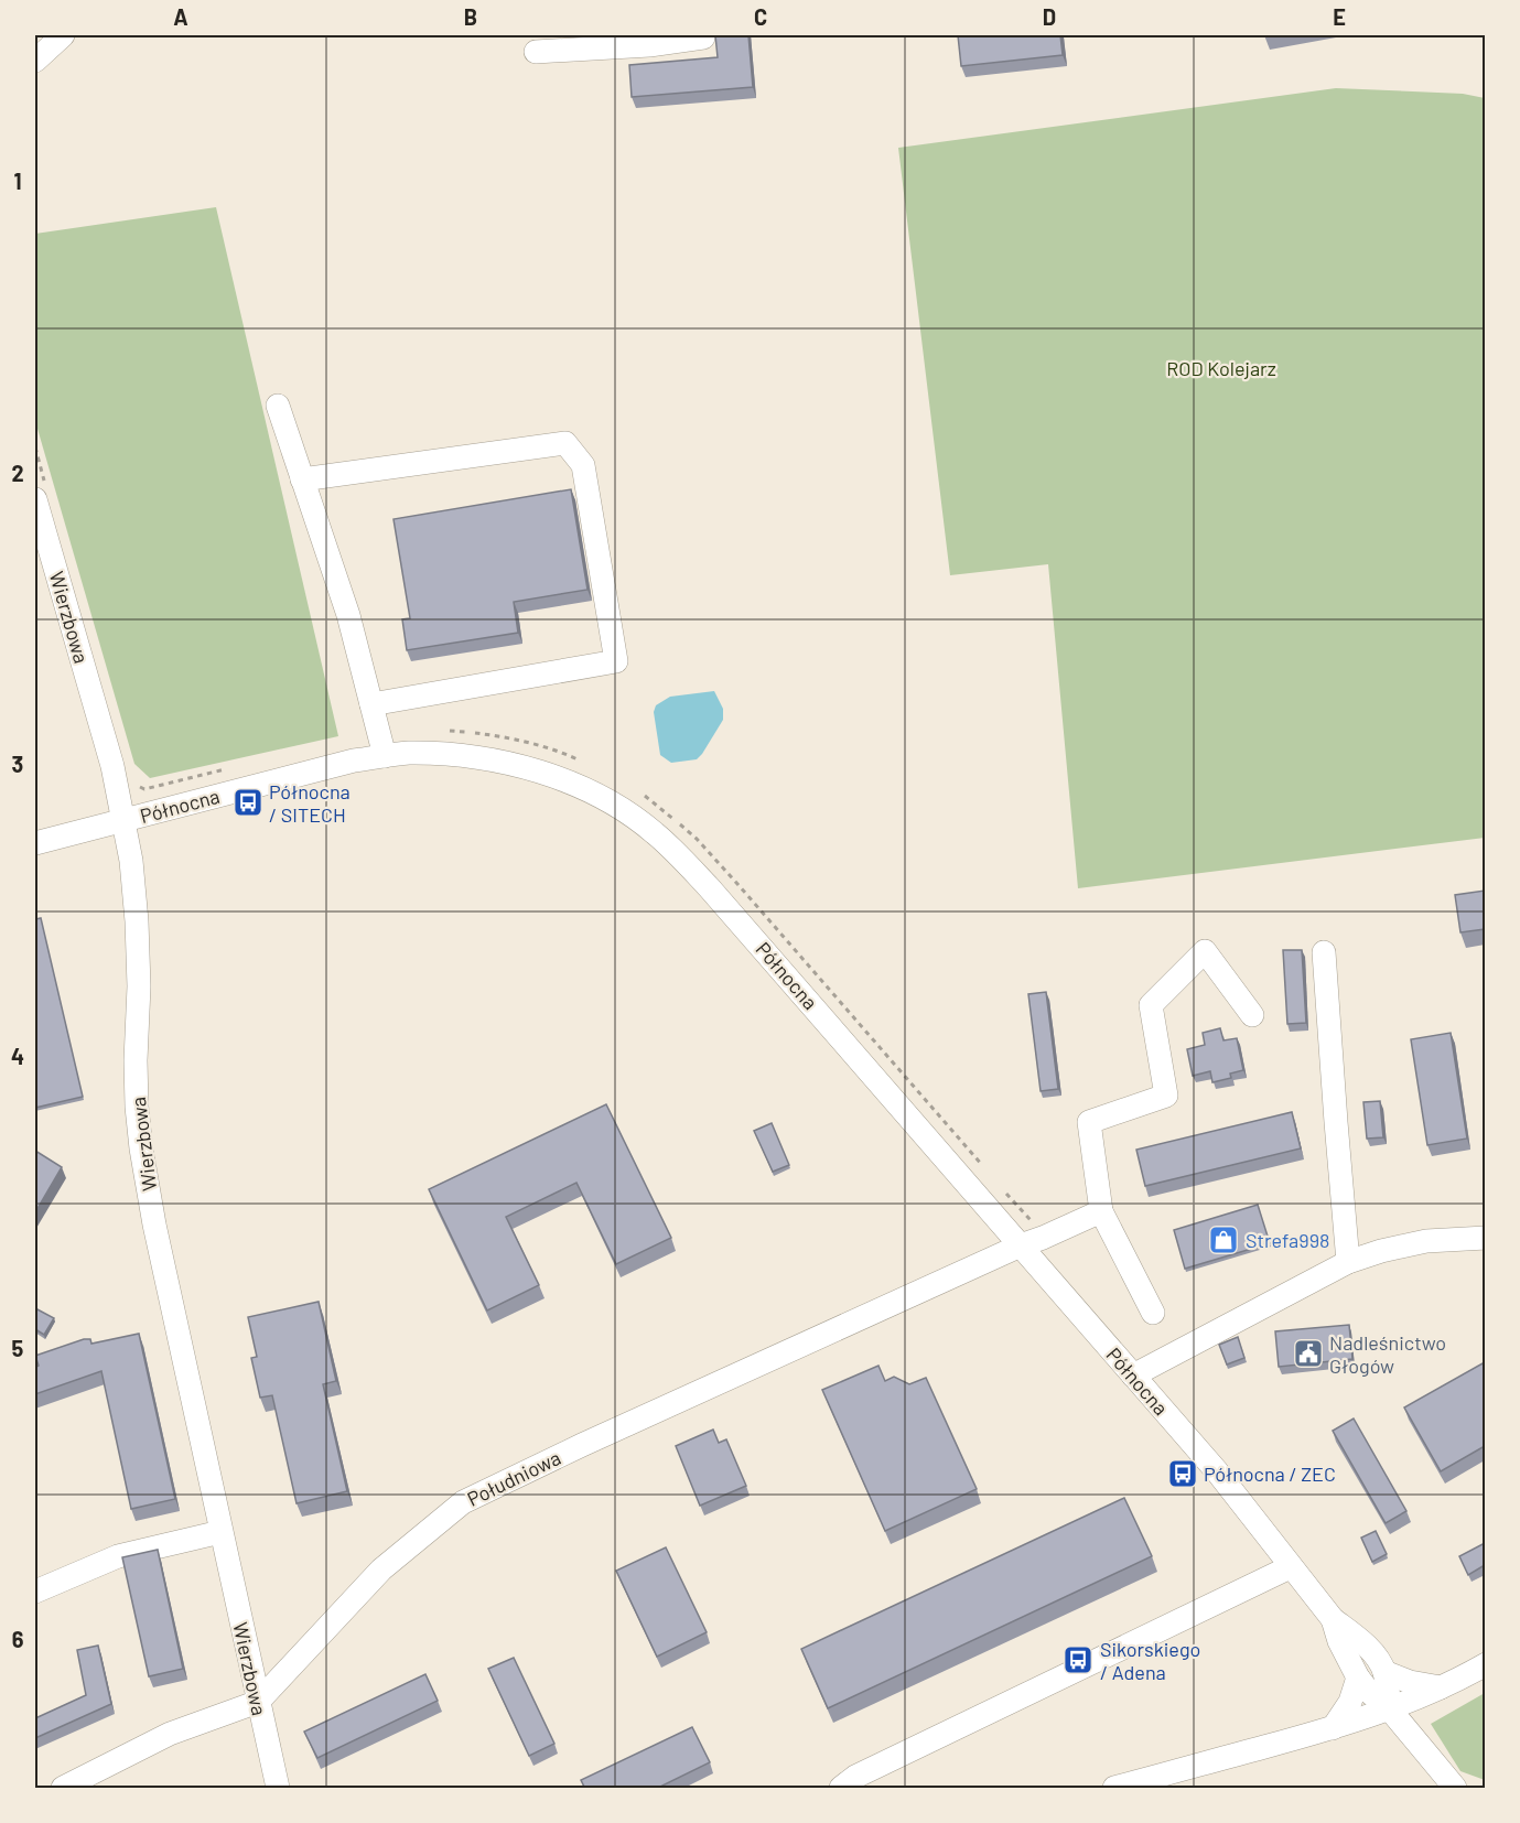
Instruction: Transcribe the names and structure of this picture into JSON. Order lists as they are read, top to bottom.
{
  "streets": {
    "street": ["Wierzbowa", "Północna", "Południowa"]
  },
  "crossings": [
    ["Wierzbowa", "Północna"],
    ["Wierzbowa", "Południowa"],
    ["Północna", "Południowa"]
  ],
  "parks": ["ROD Kolejarz"],
  "places": {
    "bus stop": ["Północna / SITECH", "Północna / ZEC", "Sikorskiego / Adena"],
    "shop": ["Strefa998"],
    "public building": ["Nadleśnictwo Głogów"]
  },
  "grid": {
    "columns": [
      "A",
      "B",
      "C",
      "D",
      "E"
    ],
    "rows": [
      "1",
      "2",
      "3",
      "4",
      "5",
      "6"
    ]
  }
}
